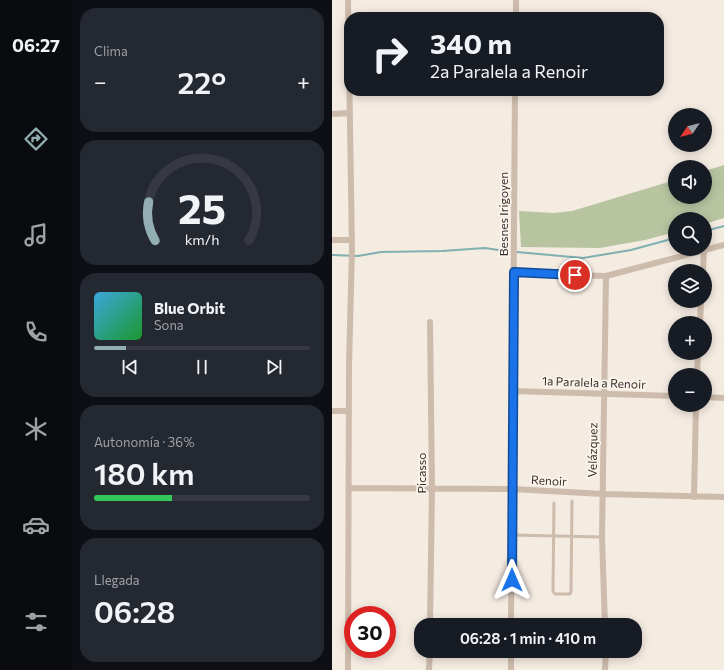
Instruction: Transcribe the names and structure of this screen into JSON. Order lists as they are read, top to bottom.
{
  "streets": {
    "street": [
      "Besnes Irigoyen",
      "1a Paralela a Renoir",
      "Velázquez",
      "Picasso",
      "Renoir"
    ]
  },
  "crossings": [
    ["Besnes Irigoyen", "1a Paralela a Renoir"],
    ["Besnes Irigoyen", "Renoir"],
    ["1a Paralela a Renoir", "Velázquez"],
    ["Velázquez", "Renoir"],
    ["Picasso", "Renoir"]
  ],
  "north": "bottom left",
  "page": {
    "tabs": "06:27",
    "tile": [
      "Clima",
      ["Autonomía · 36%", "180 km"],
      ["Llegada", "06:28"]
    ],
    "turn": ["340 m", "2a Paralela a Renoir"],
    "heat": ["−", "22°", "+"],
    "map_buttons": ["+", "−"],
    "song": ["Blue Orbit", "Sona"],
    "limit": "30",
    "trip": "06:28 · 1 min · 410 m",
    "gauge": ["25", "km/h"]
  }
}
